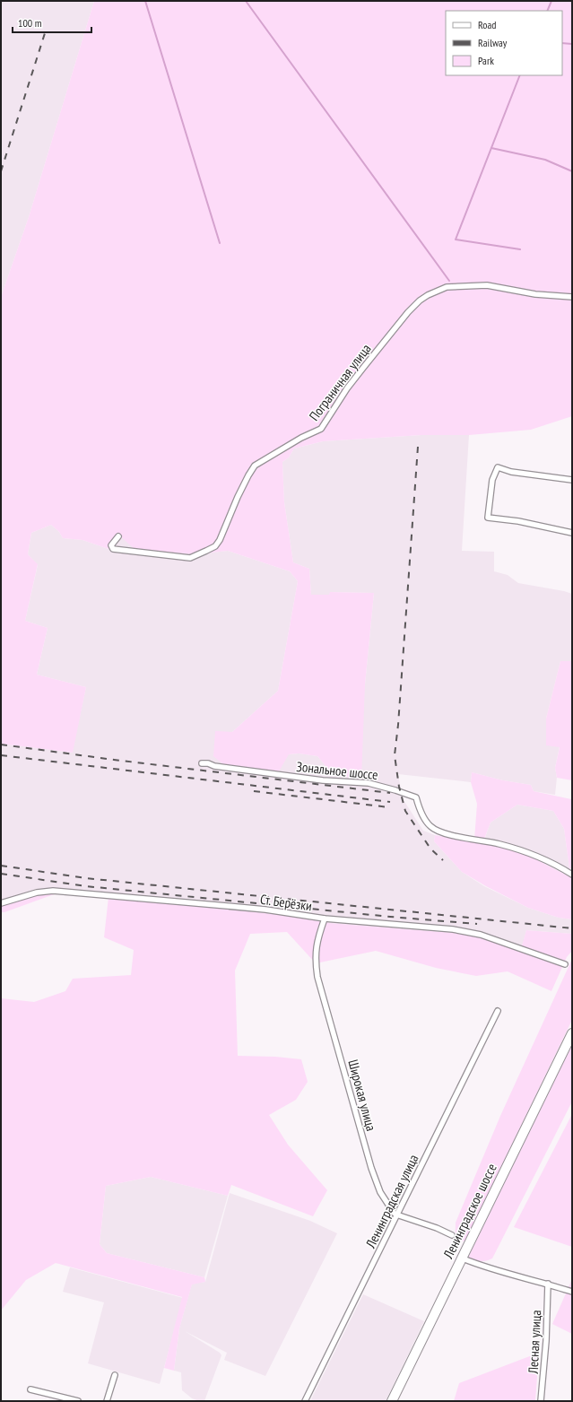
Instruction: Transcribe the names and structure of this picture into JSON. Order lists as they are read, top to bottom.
{
  "streets": {
    "highway": ["Ленинградское шоссе"],
    "street": [
      "Пограничная улица",
      "Зональное шоссе",
      "Ст. Берёзки",
      "Широкая улица",
      "Ленинградская улица",
      "Лесная улица"
    ]
  },
  "crossings": [
    ["Ст. Берёзки", "Широкая улица"],
    ["Широкая улица", "Ленинградская улица"]
  ],
  "legend": ["Road", "Railway", "Park"],
  "scale_bar": "100 m"
}
